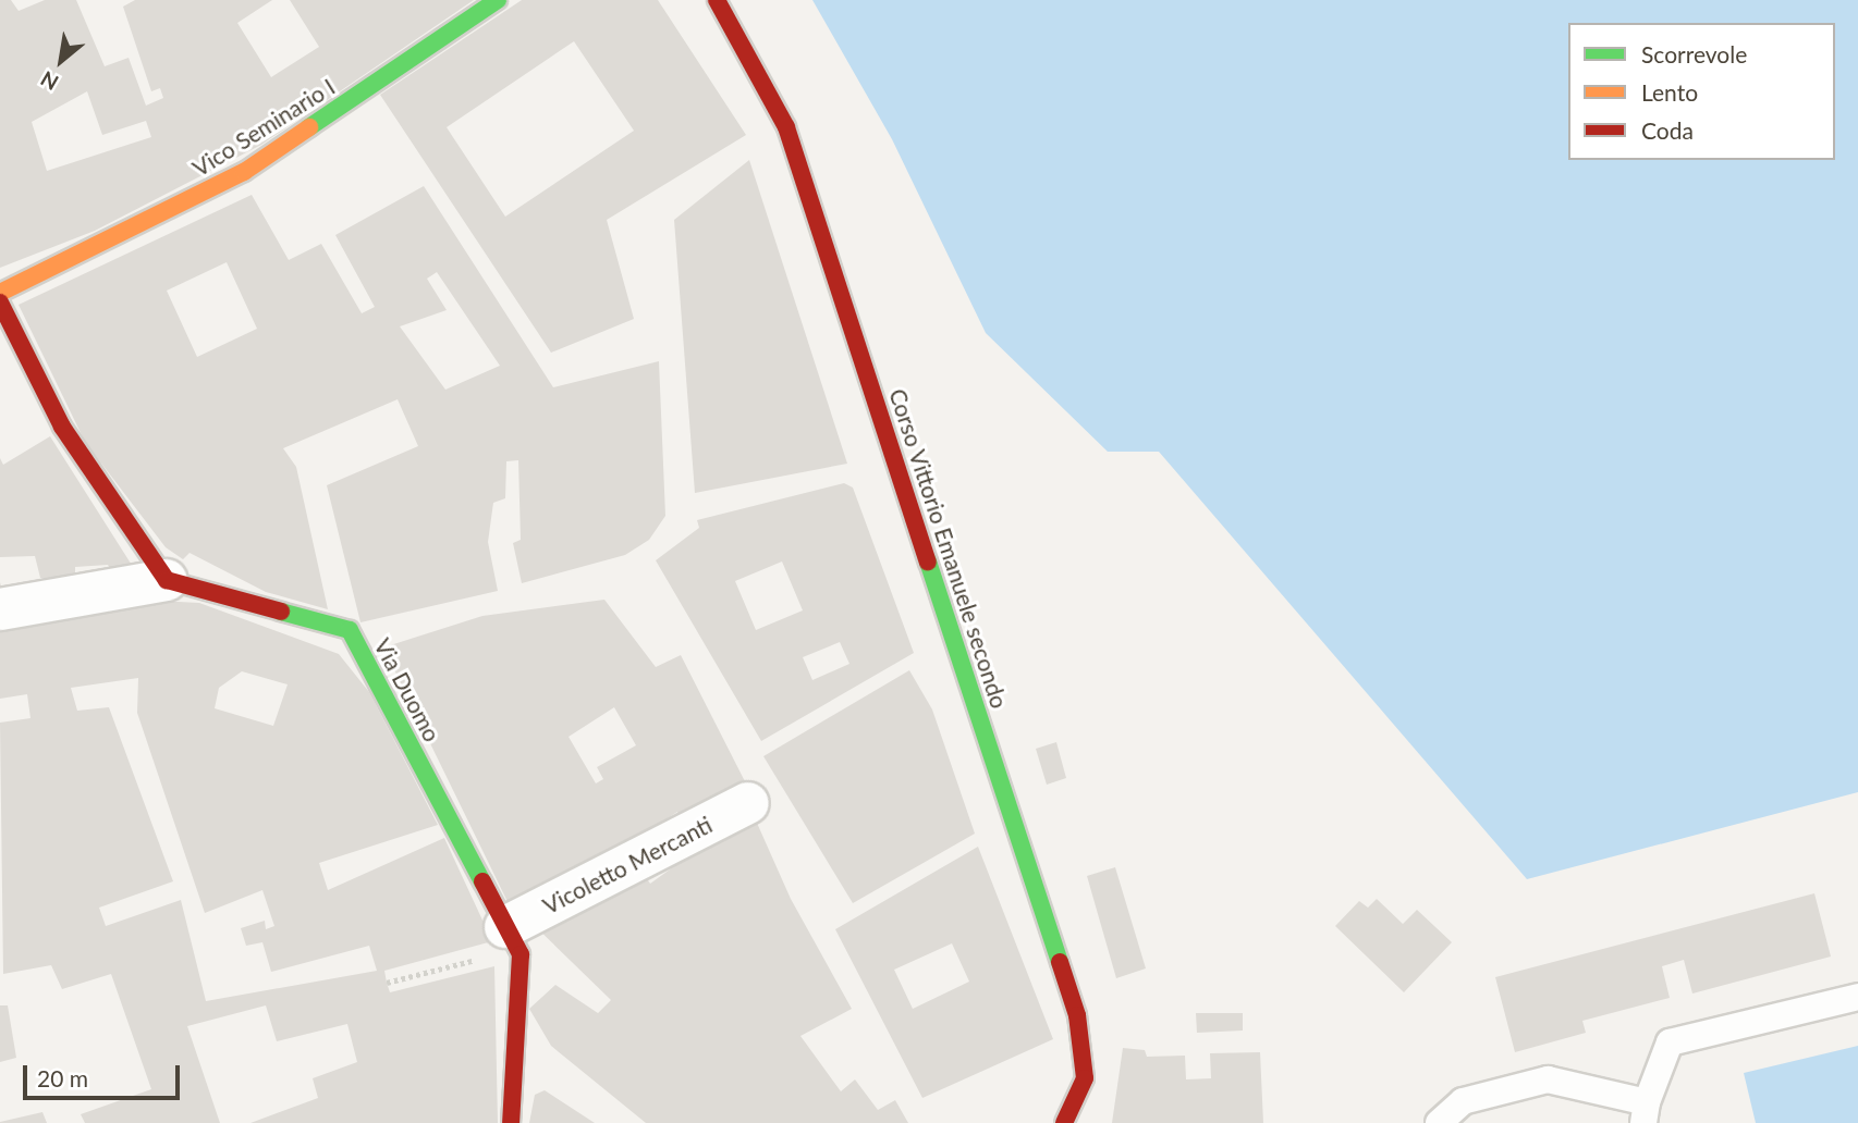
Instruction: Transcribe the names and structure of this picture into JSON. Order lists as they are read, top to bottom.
{
  "streets": {
    "street": [
      "Vico Seminario I",
      "Corso Vittorio Emanuele secondo",
      "Via Duomo",
      "Vicoletto Mercanti"
    ]
  },
  "crossings": [
    ["Via Duomo", "Vicoletto Mercanti"]
  ],
  "legend": ["Scorrevole", "Lento", "Coda"],
  "scale_bar": "20 m",
  "north": "bottom left"
}
